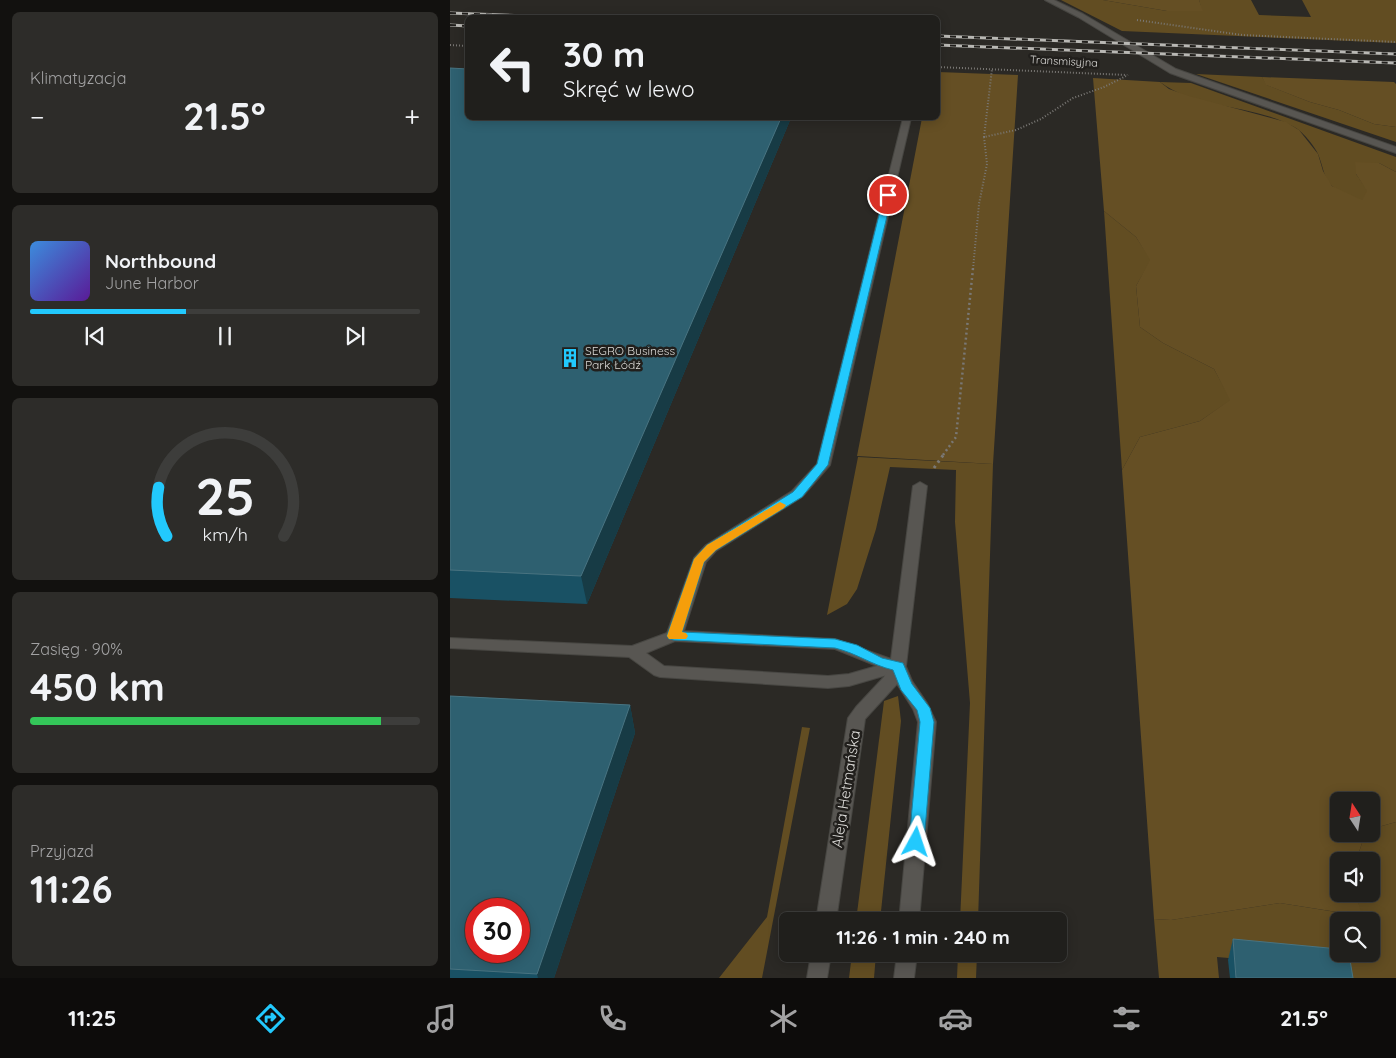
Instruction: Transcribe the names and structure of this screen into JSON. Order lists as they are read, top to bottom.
{
  "streets": {
    "street": ["Aleja Hetmańska"],
    "path": ["Transmisyjna"]
  },
  "places": {
    "building": ["SEGRO Business Park Łódź"]
  },
  "north": "top",
  "page": {
    "tile": [
      "Klimatyzacja",
      ["Zasięg · 90%", "450 km"],
      ["Przyjazd", "11:26"]
    ],
    "turn": ["30 m", "Skręć w lewo"],
    "heat": ["−", "21.5°", "+"],
    "song": ["Northbound", "June Harbor"],
    "limit": "30",
    "trip": "11:26 · 1 min · 240 m",
    "tabs": ["11:25", "21.5°"],
    "gauge": ["25", "km/h"]
  }
}
